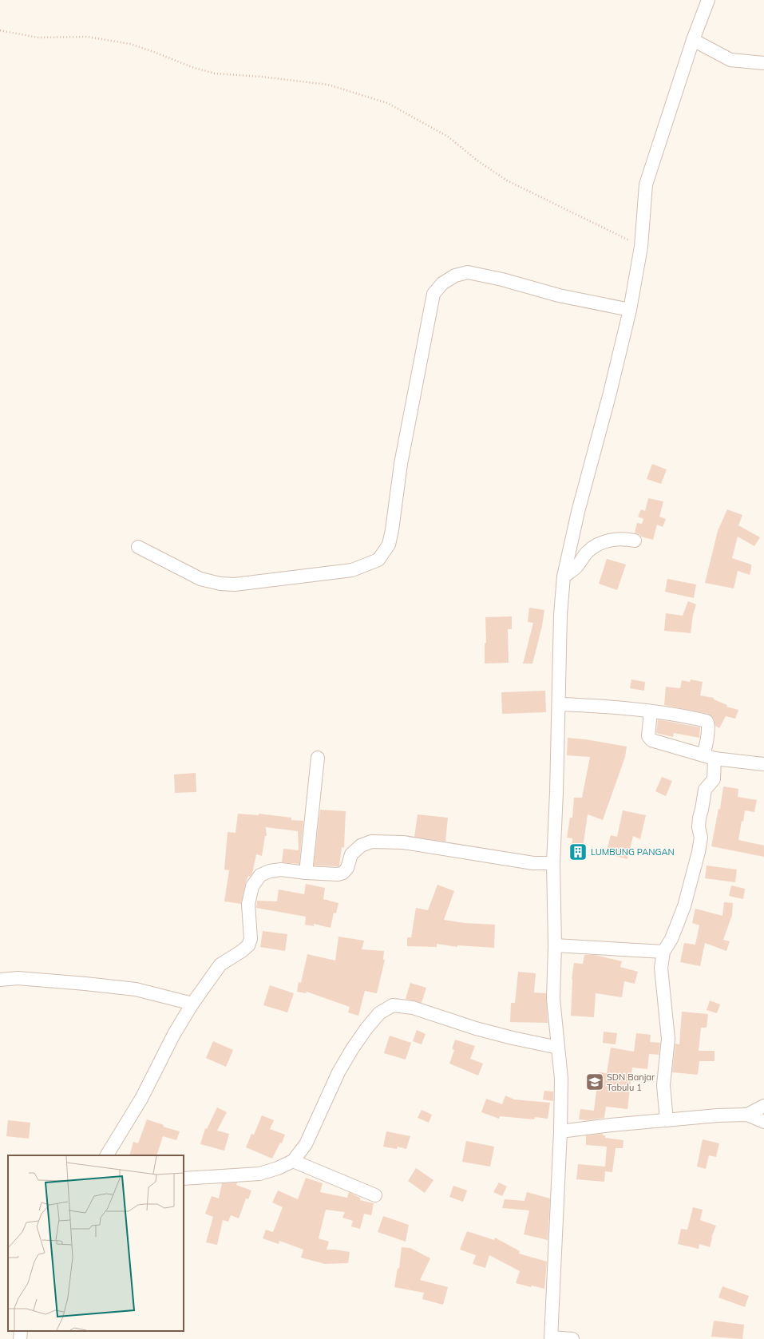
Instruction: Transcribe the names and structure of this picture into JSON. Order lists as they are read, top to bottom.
{
  "places": {
    "building": ["LUMBUNG PANGAN"],
    "school or university": ["SDN Banjar Tabulu 1"]
  }
}
